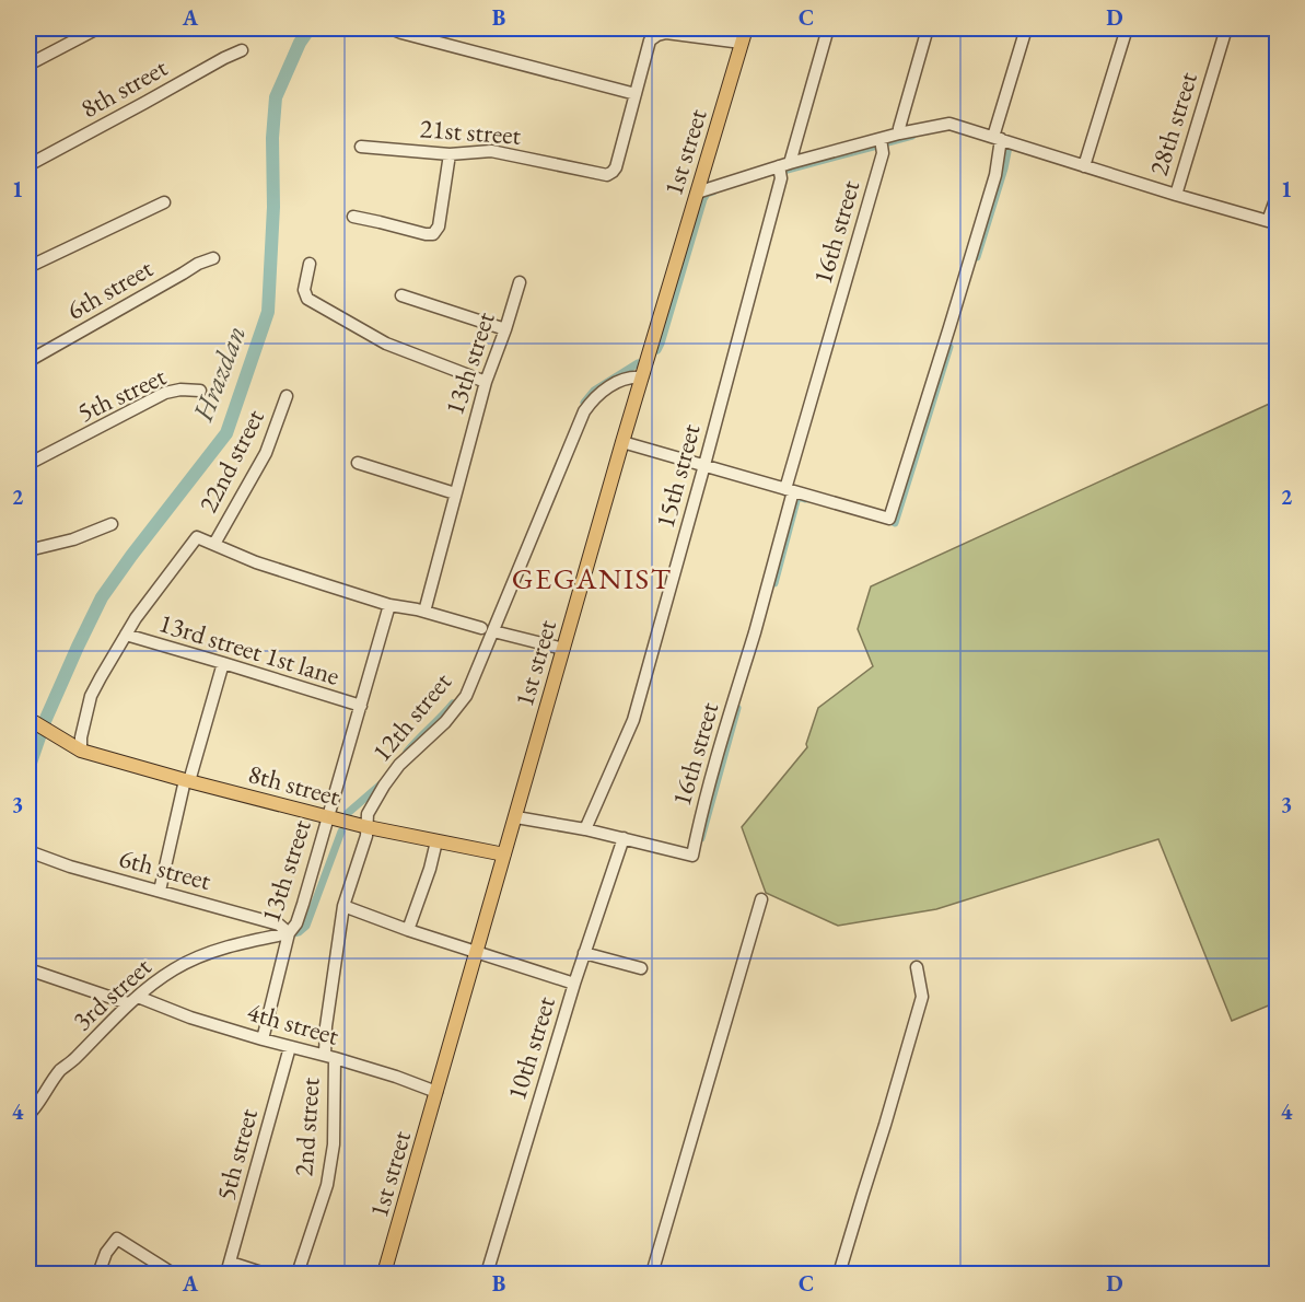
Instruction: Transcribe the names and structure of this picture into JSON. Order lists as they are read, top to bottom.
{
  "streets": {
    "main road": ["8th street", "1st street"],
    "street": [
      "28th street",
      "21st street",
      "16th street",
      "6th street",
      "13th street",
      "5th street",
      "22nd street",
      "15th street",
      "13rd street 1st lane",
      "12th street",
      "3rd street",
      "4th street",
      "10th street",
      "2nd street"
    ]
  },
  "crossings": [
    ["8th street", "1st street"],
    ["8th street", "13th street"],
    ["8th street", "12th street"],
    ["1st street", "16th street"],
    ["1st street", "12th street"],
    ["1st street", "4th street"],
    ["16th street", "15th street"],
    ["16th street", "10th street"],
    ["6th street", "13th street"],
    ["6th street", "3rd street"],
    ["13th street", "13rd street 1st lane"],
    ["13th street", "3rd street"],
    ["13th street", "4th street"],
    ["5th street", "4th street"],
    ["12th street", "4th street"],
    ["12th street", "2nd street"],
    ["3rd street", "4th street"],
    ["4th street", "2nd street"]
  ],
  "districts": ["GEGANIST"],
  "water": ["Hrazdan"],
  "grid": {
    "columns": [
      "A",
      "B",
      "C",
      "D"
    ],
    "rows": [
      "1",
      "2",
      "3",
      "4"
    ]
  }
}
